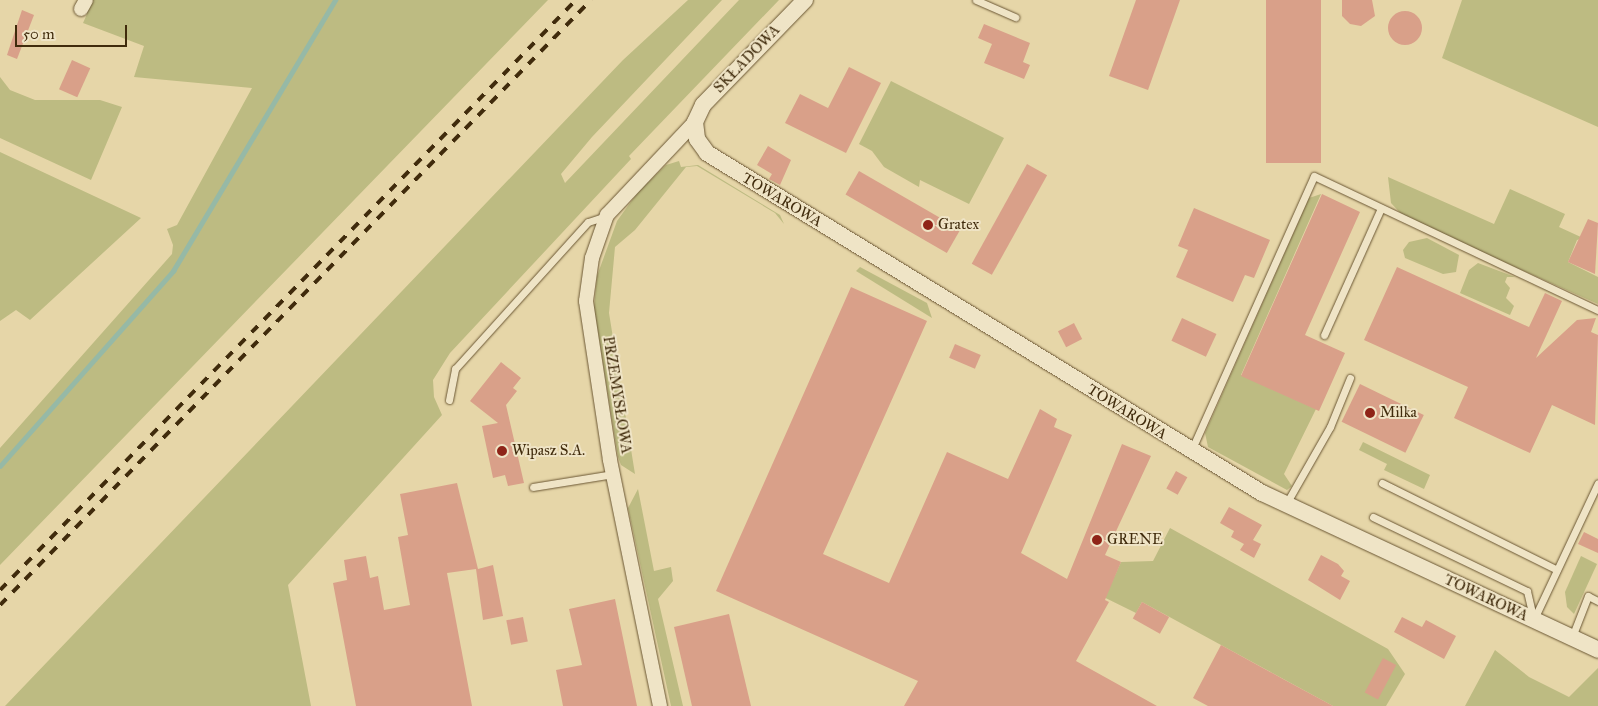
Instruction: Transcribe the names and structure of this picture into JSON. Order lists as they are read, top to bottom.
{
  "streets": {
    "street": ["SKŁADOWA", "TOWAROWA", "PRZEMYSŁOWA"]
  },
  "crossings": [
    ["SKŁADOWA", "TOWAROWA"],
    ["SKŁADOWA", "PRZEMYSŁOWA"],
    ["TOWAROWA", "PRZEMYSŁOWA"]
  ],
  "places": [
    "Gratex",
    "Milka",
    "Wipasz S.A.",
    "GRENE"
  ],
  "scale_bar": "50 m"
}
